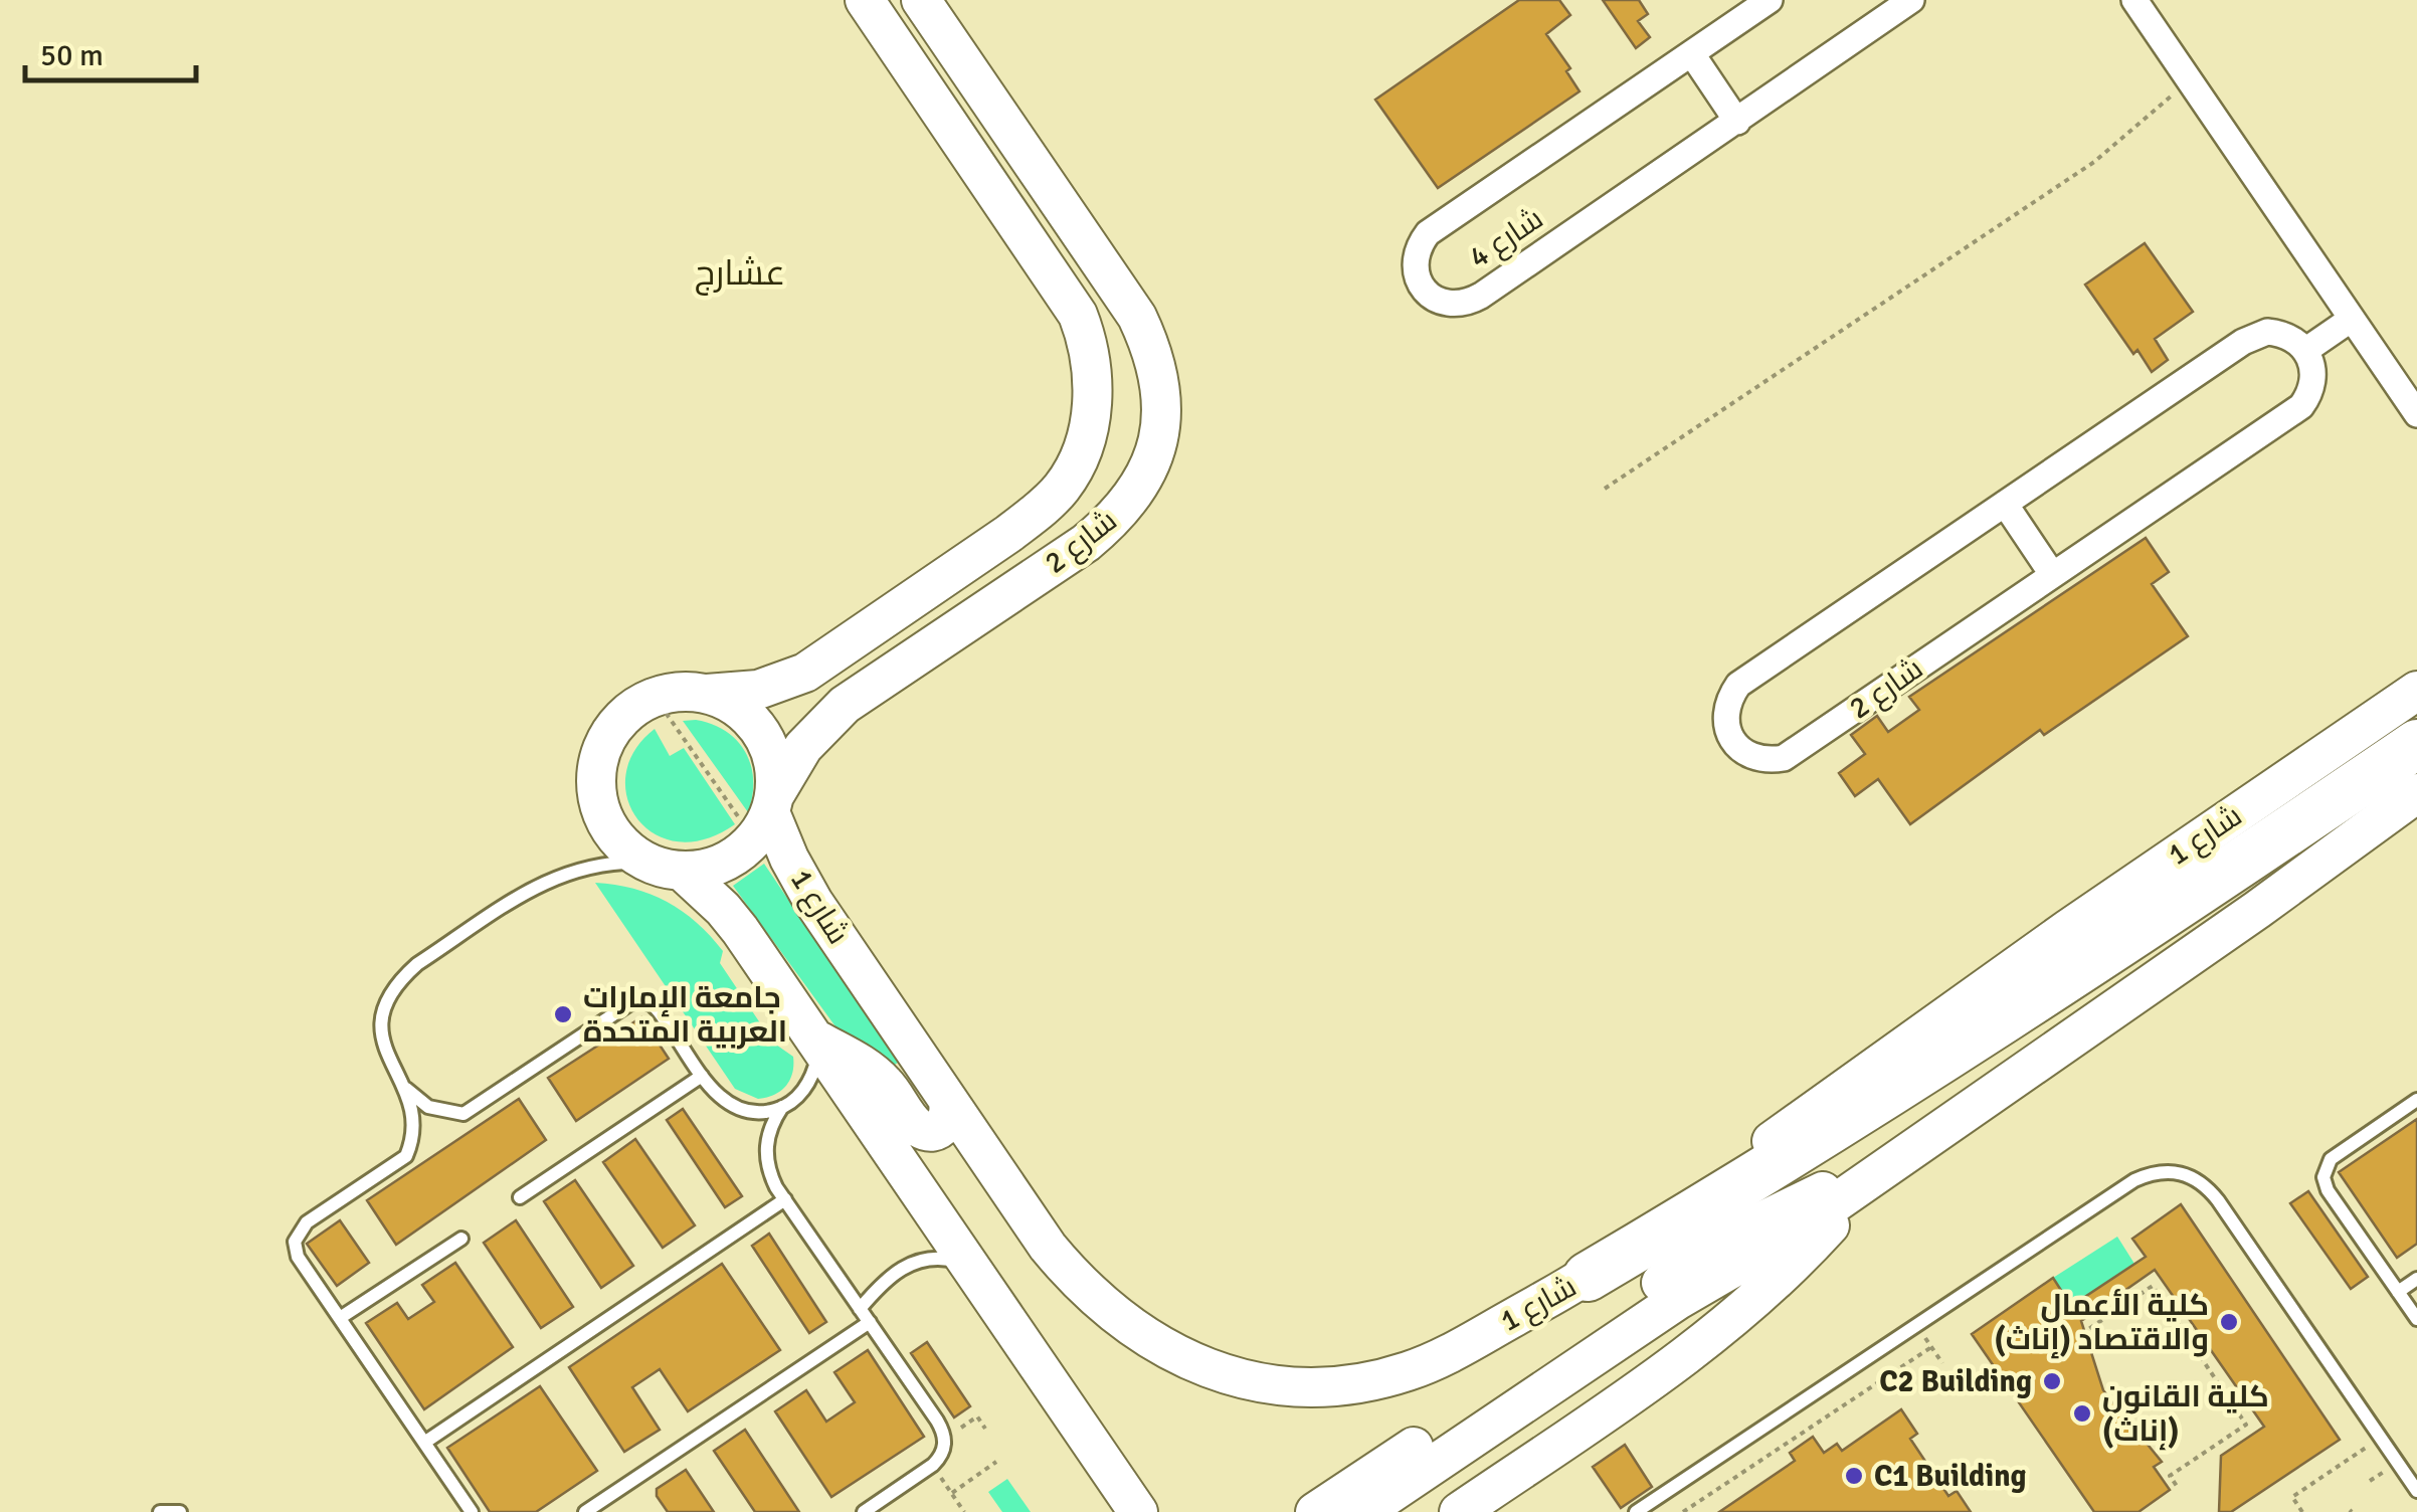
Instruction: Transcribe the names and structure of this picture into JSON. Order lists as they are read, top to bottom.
{
  "streets": {
    "street": ["شارع 4", "شارع 2", "شارع 1"]
  },
  "crossings": [
    ["شارع 2", "شارع 1"]
  ],
  "districts": ["عشارج"],
  "places": [
    "جامعة الإمارات العربية المتحدة",
    "كلية الأعمال والاقتصاد (إناث)",
    "C2 Building",
    "كلية القانون (إناث)",
    "C1 Building"
  ],
  "scale_bar": "50 m"
}
